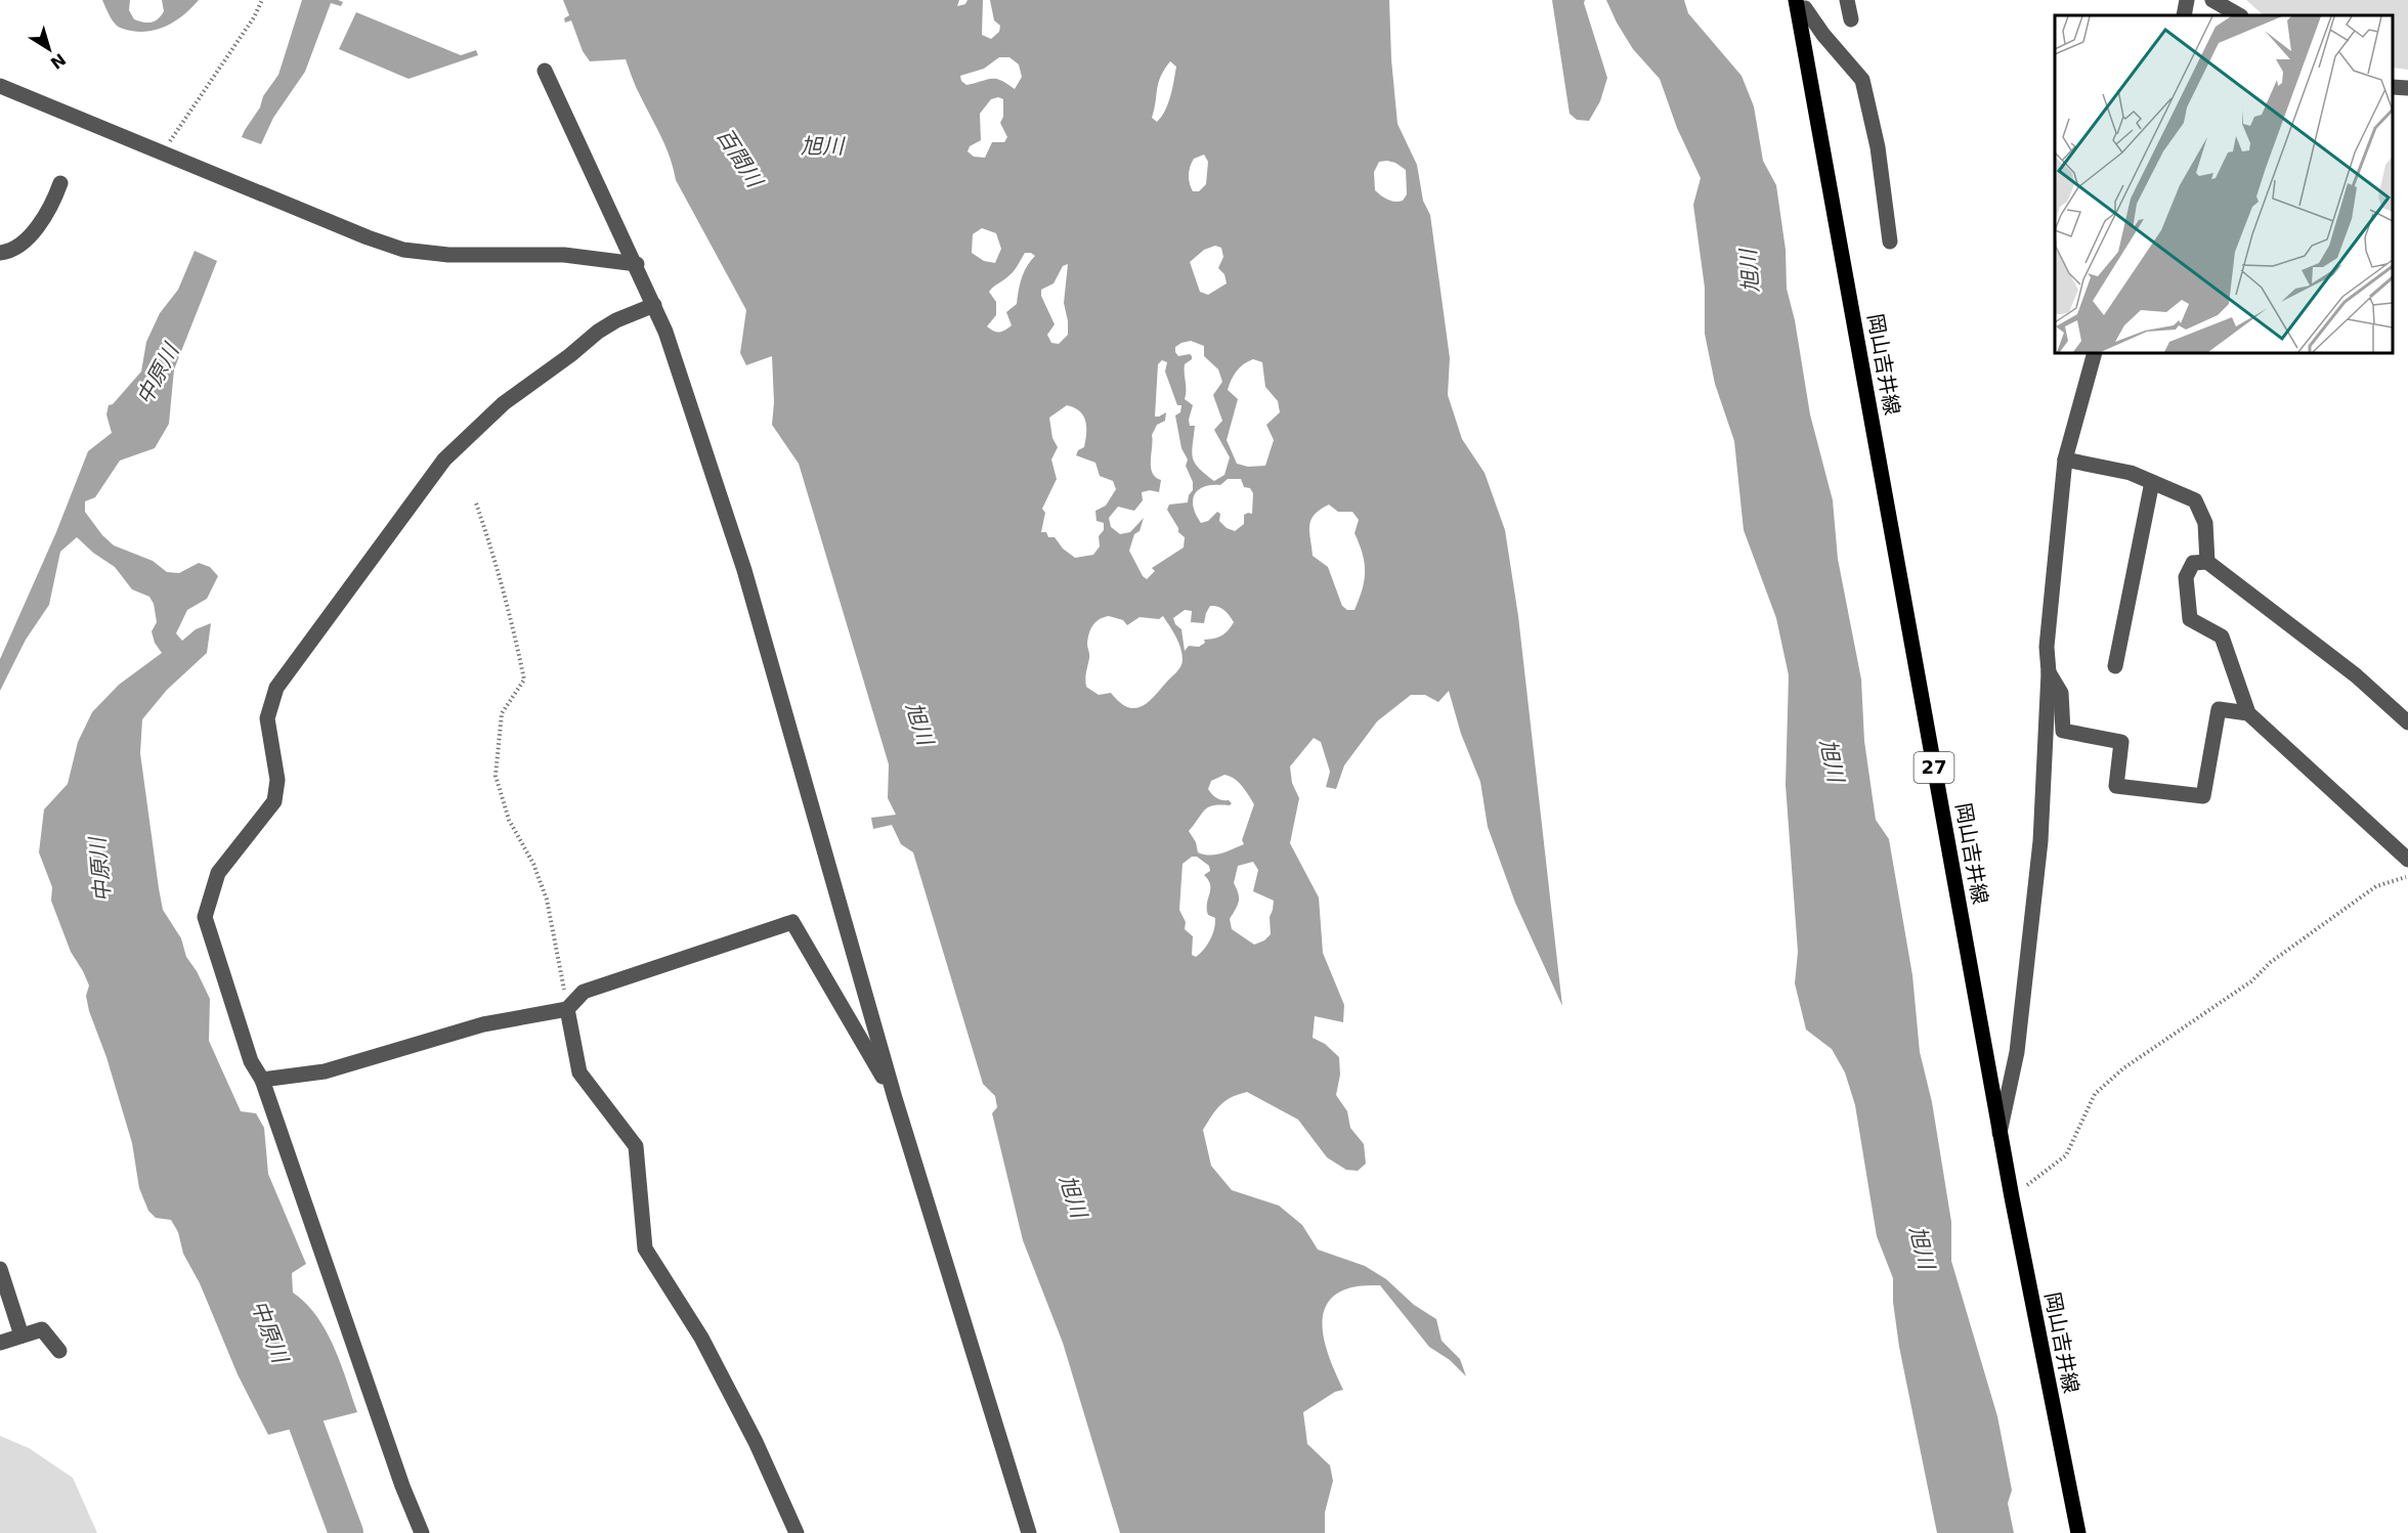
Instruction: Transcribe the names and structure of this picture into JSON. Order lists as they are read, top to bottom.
{
  "streets": {
    "main road": ["岡山吉井線", "27"]
  },
  "water": ["旭川", "百間川", "中原川"],
  "north": "bottom right"
}
